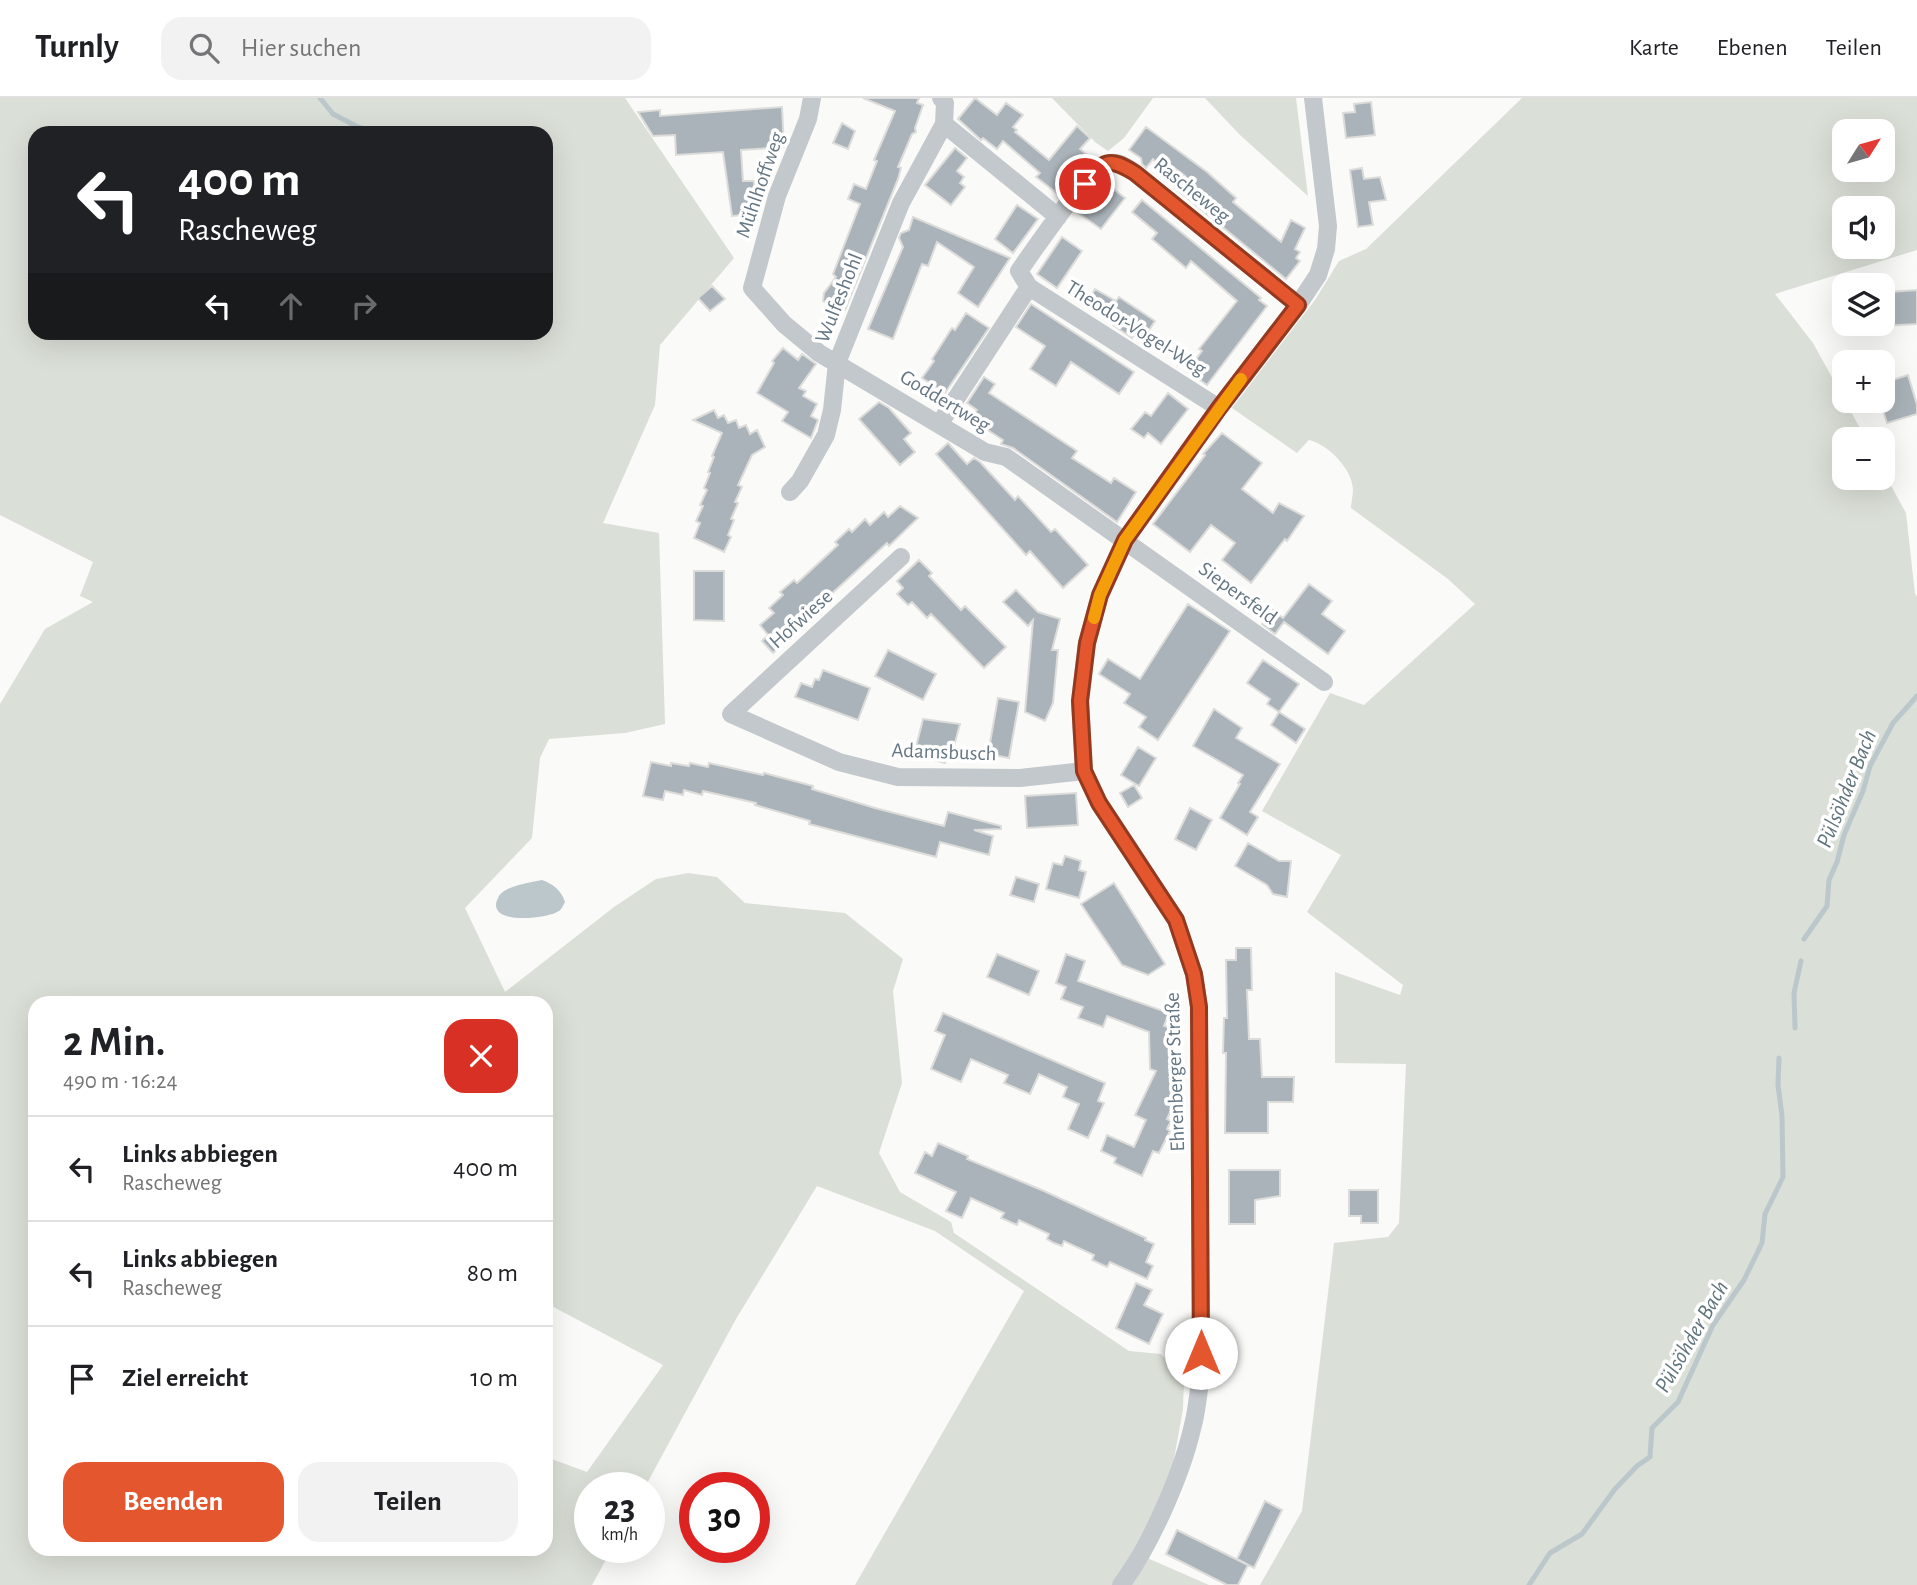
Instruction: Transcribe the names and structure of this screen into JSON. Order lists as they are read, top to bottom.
{
  "streets": {
    "street": [
      "Mühlhoffweg",
      "Rascheweg",
      "Wulfeshohl",
      "Theodor-Vogel-Weg",
      "Goddertweg",
      "Siepersfeld",
      "Hofwiese",
      "Adamsbusch",
      "Ehrenberger Straße"
    ]
  },
  "crossings": [
    ["Mühlhoffweg", "Goddertweg"],
    ["Rascheweg", "Theodor-Vogel-Weg"],
    ["Rascheweg", "Ehrenberger Straße"],
    ["Wulfeshohl", "Goddertweg"],
    ["Theodor-Vogel-Weg", "Ehrenberger Straße"],
    ["Goddertweg", "Siepersfeld"],
    ["Goddertweg", "Ehrenberger Straße"],
    ["Siepersfeld", "Ehrenberger Straße"],
    ["Hofwiese", "Adamsbusch"],
    ["Adamsbusch", "Ehrenberger Straße"]
  ],
  "water": ["Pülsöhder Bach"],
  "north": "top right",
  "page": {
    "header": "Turnly",
    "search": "Hier suchen",
    "nav": ["Karte", "Ebenen", "Teilen"],
    "map_buttons": ["+", "−"],
    "turn": ["400 m", "Rascheweg"],
    "heading": ["2 Min.", "490 m · 16:24"],
    "list": [
      {
        "name": "Links abbiegen",
        "note": "Rascheweg",
        "value": "400 m"
      },
      {
        "name": "Links abbiegen",
        "note": "Rascheweg",
        "value": "80 m"
      },
      {
        "name": "Ziel erreicht",
        "value": "10 m"
      }
    ],
    "buttons": ["Beenden", "Teilen"],
    "speed": "23 km/h",
    "limit": "30"
  }
}
